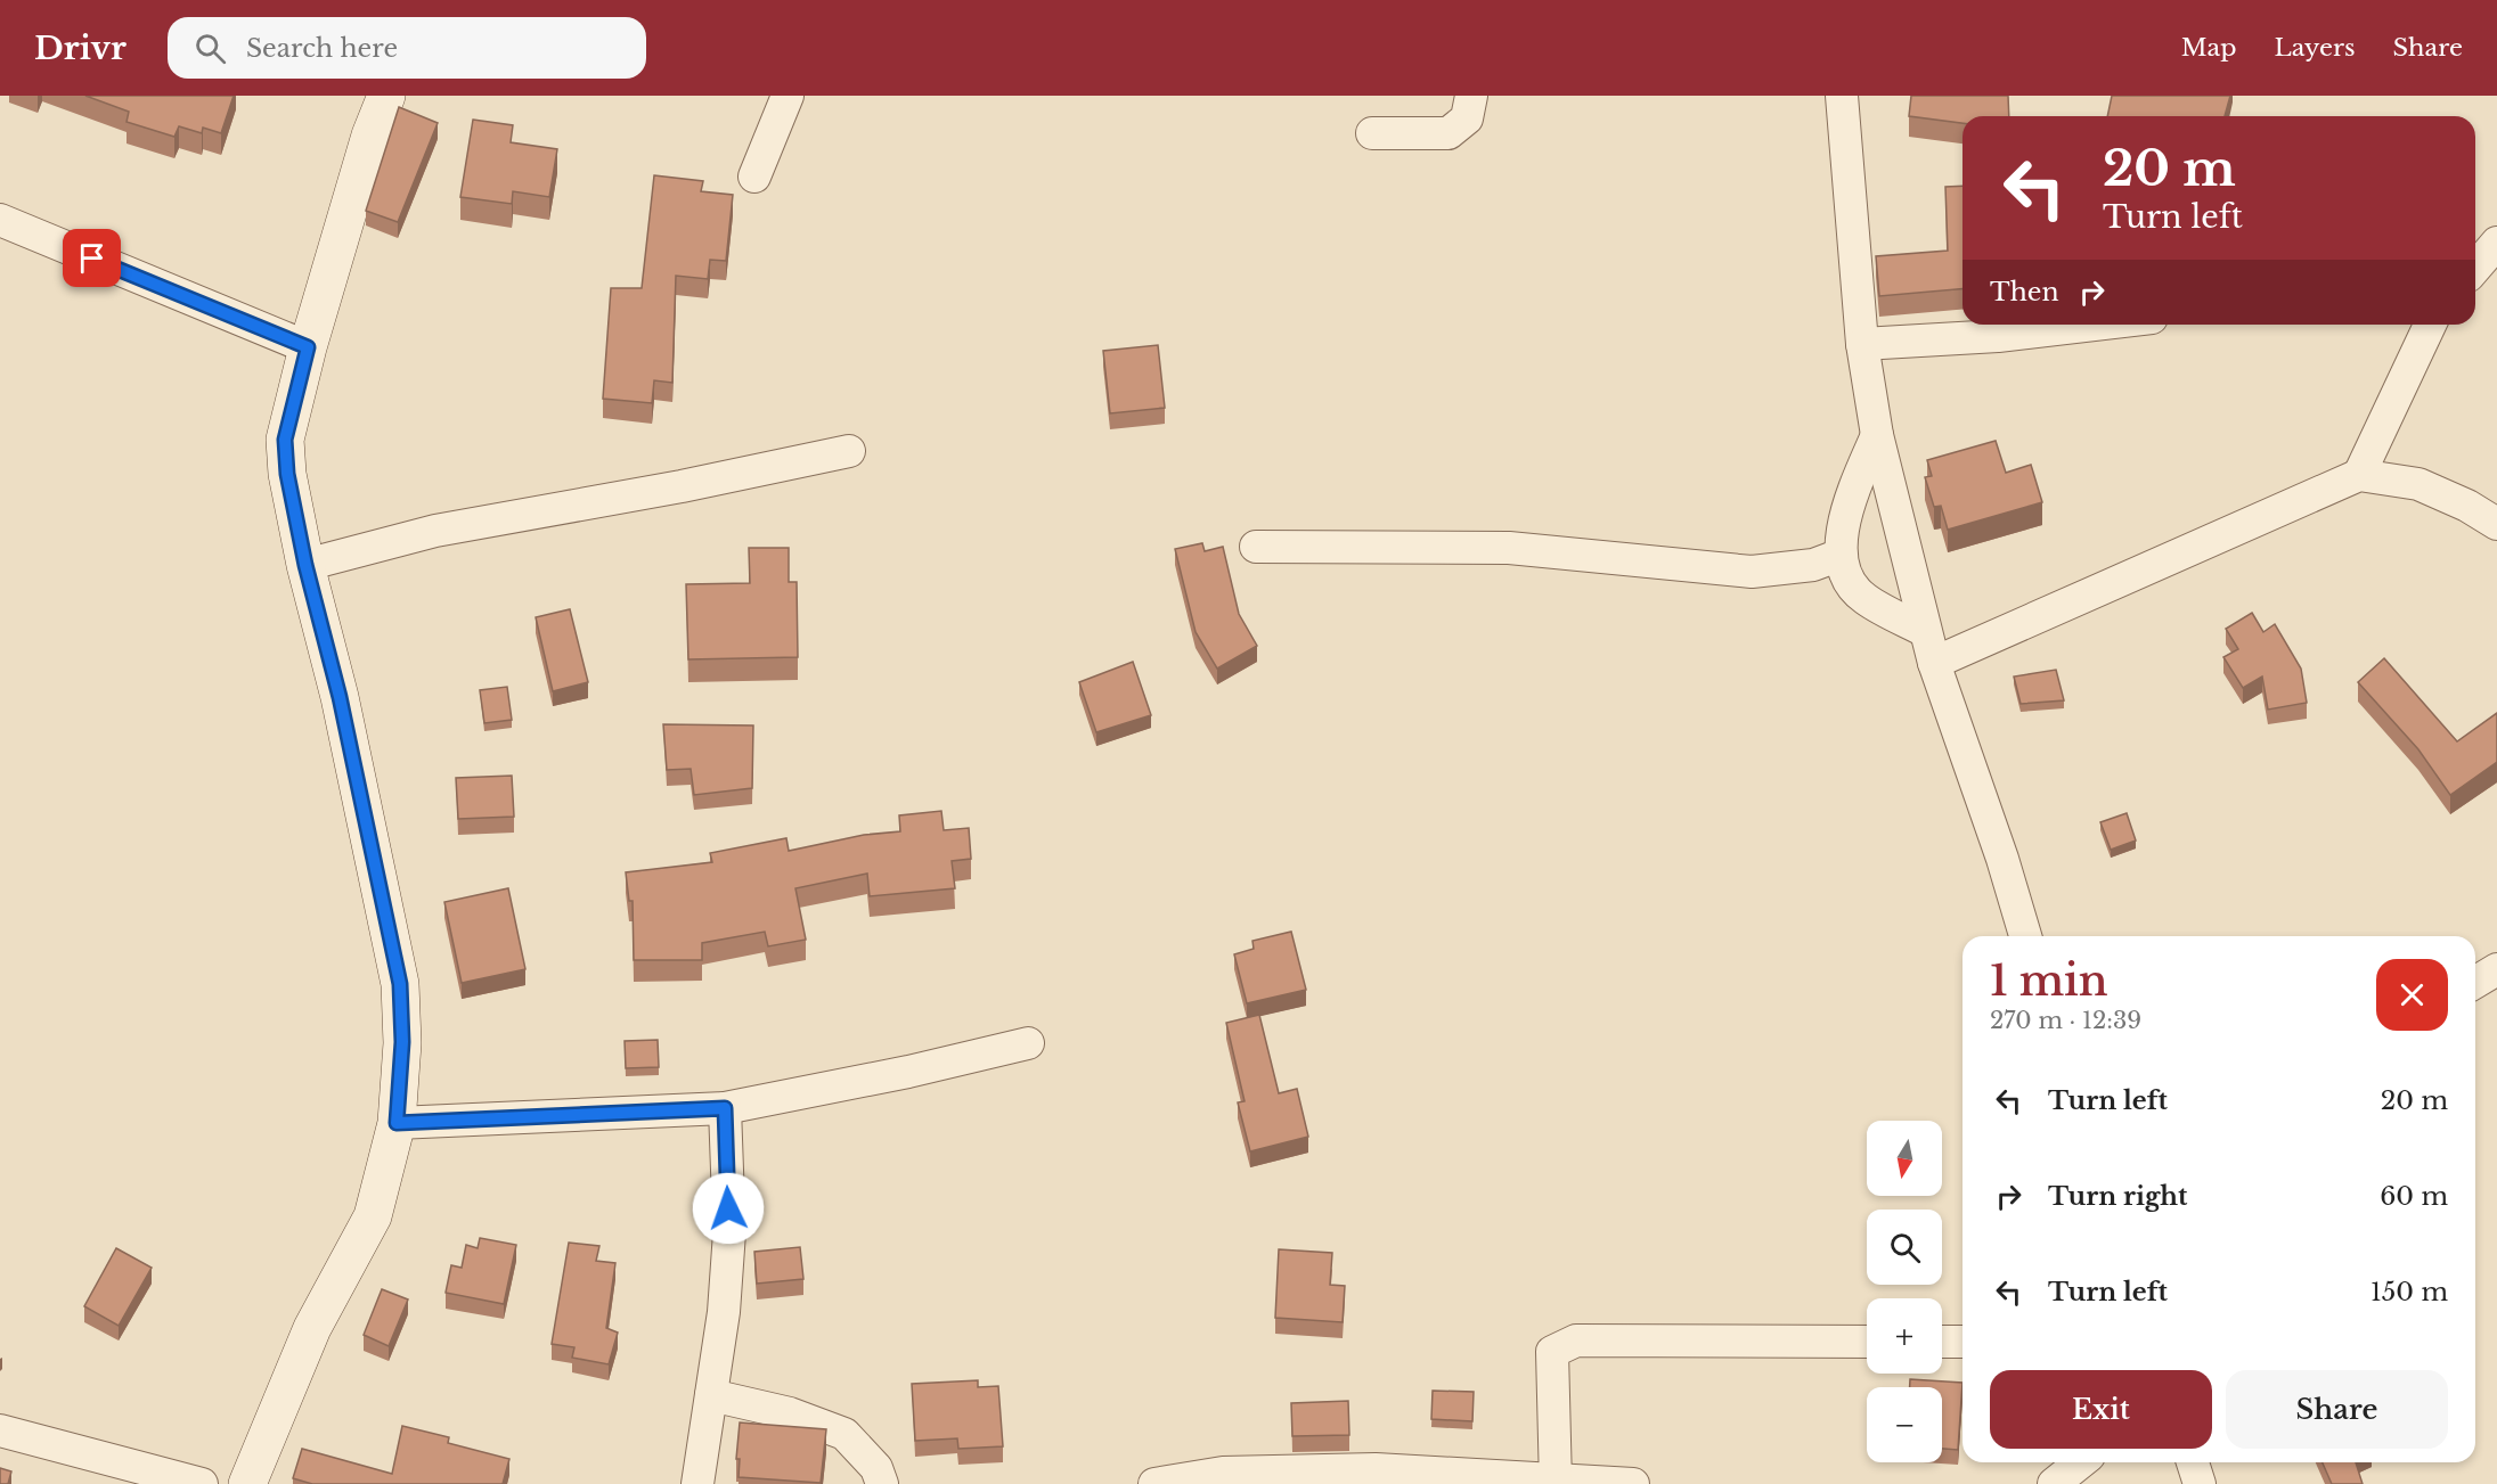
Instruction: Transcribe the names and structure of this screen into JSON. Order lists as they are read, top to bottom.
{
  "north": "bottom",
  "page": {
    "header": "Drivr",
    "search": "Search here",
    "nav": ["Map", "Layers", "Share"],
    "turn": ["20 m", "Turn left"],
    "then": "Then",
    "heading": ["1 min", "270 m · 12:39"],
    "list": [
      {
        "name": "Turn left",
        "value": "20 m"
      },
      {
        "name": "Turn right",
        "value": "60 m"
      },
      {
        "name": "Turn left",
        "value": "150 m"
      }
    ],
    "map_buttons": ["+", "−"],
    "buttons": ["Exit", "Share"]
  }
}
